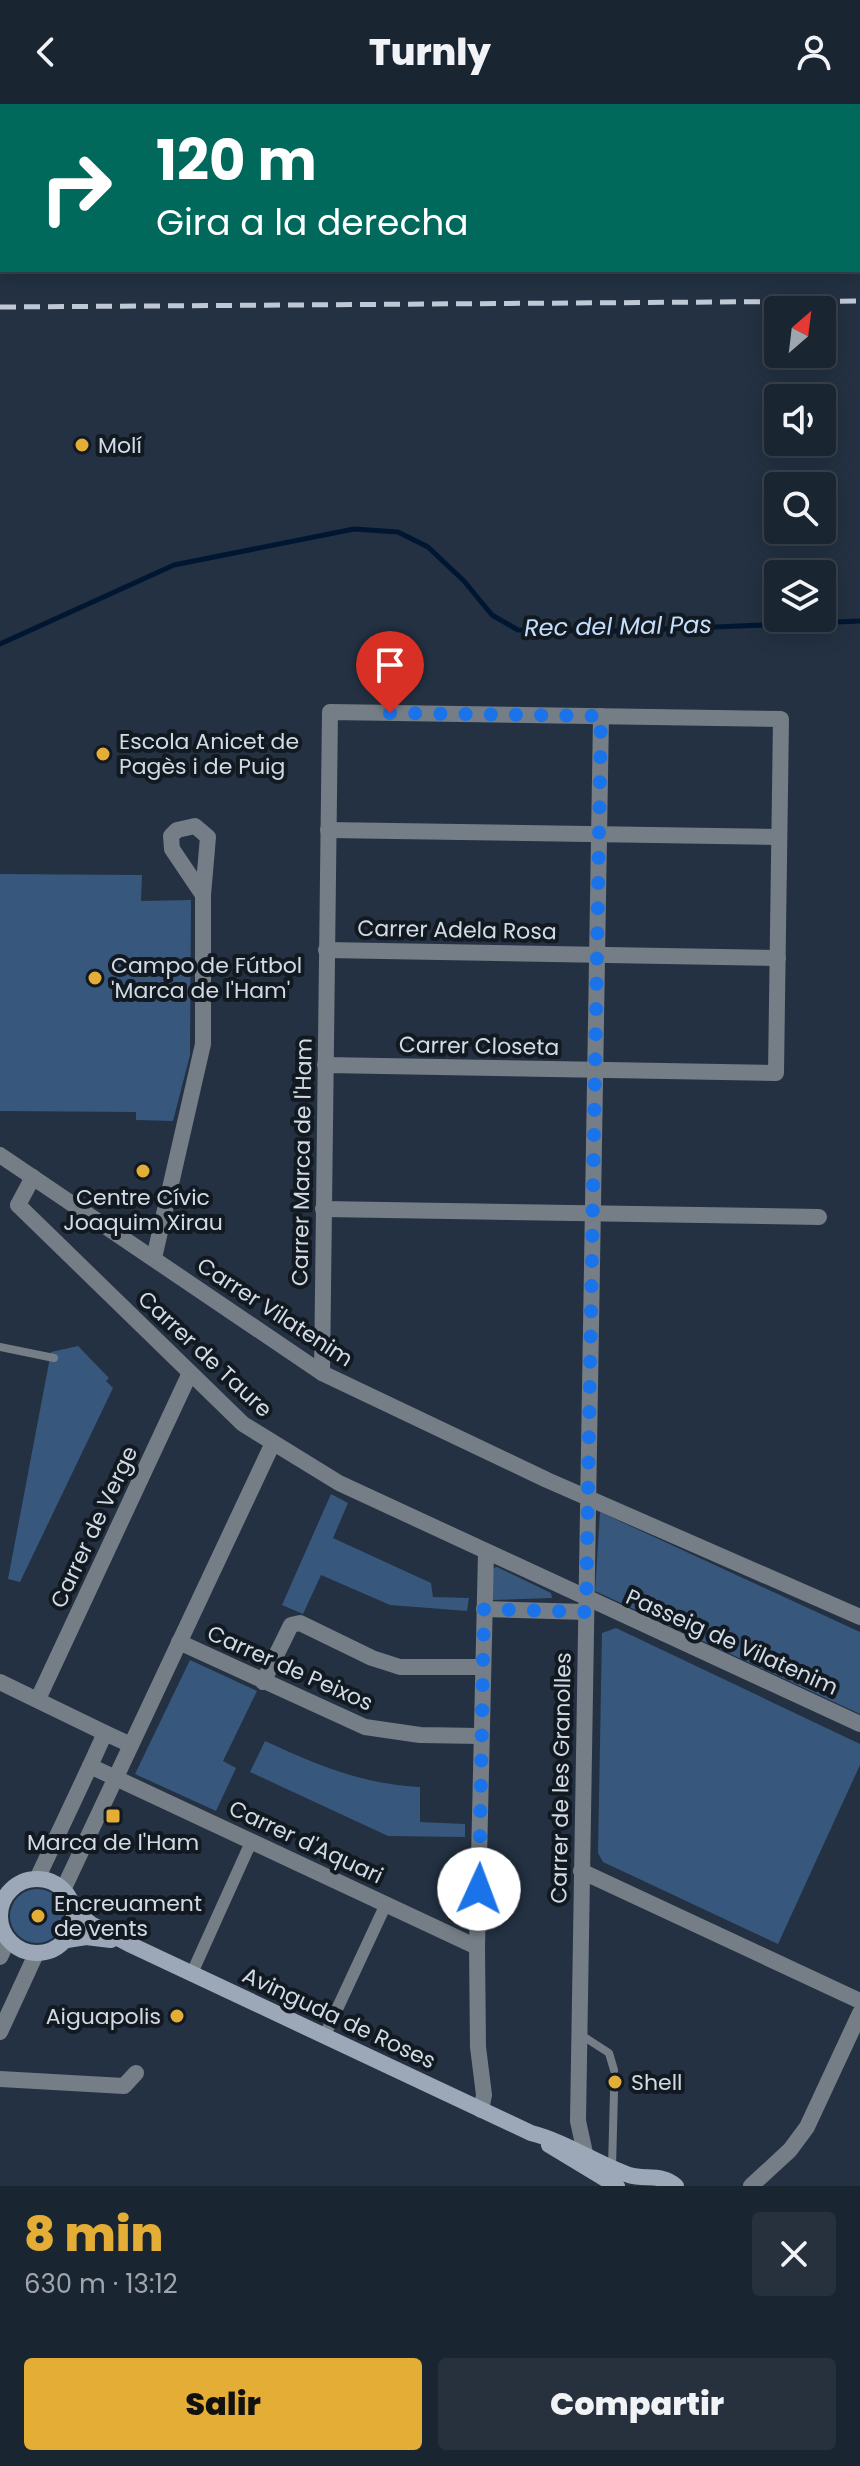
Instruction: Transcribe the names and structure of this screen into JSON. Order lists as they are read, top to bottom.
{
  "streets": {
    "main road": ["Avinguda de Roses"],
    "street": [
      "Carrer Adela Rosa",
      "Carrer Closeta",
      "Carrer Marca de l'Ham",
      "Carrer Vilatenim",
      "Carrer de Taure",
      "Carrer de Verge",
      "Passeig de Vilatenim",
      "Carrer de Peixos",
      "Carrer de les Granolles",
      "Carrer d'Aquari"
    ]
  },
  "crossings": [
    ["Carrer Adela Rosa", "Carrer Closeta"],
    ["Carrer Adela Rosa", "Carrer Marca de l'Ham"],
    ["Carrer Adela Rosa", "Carrer de les Granolles"],
    ["Carrer Closeta", "Carrer Marca de l'Ham"],
    ["Carrer Closeta", "Carrer de les Granolles"],
    ["Carrer Marca de l'Ham", "Carrer Vilatenim"],
    ["Carrer Marca de l'Ham", "Carrer de les Granolles"],
    ["Carrer Vilatenim", "Carrer de les Granolles"],
    ["Carrer de Taure", "Carrer de Verge"],
    ["Carrer de Taure", "Passeig de Vilatenim"],
    ["Carrer de Taure", "Carrer de les Granolles"],
    ["Passeig de Vilatenim", "Carrer de les Granolles"]
  ],
  "water": ["Rec del Mal Pas"],
  "places": {
    "other": [
      "Molí",
      "Escola Anicet de Pagès i de Puig",
      "Campo de Fútbol 'Marca de l'Ham'",
      "Centre Cívic Joaquim Xirau",
      "Encreuament de vents",
      "Aiguapolis",
      "Shell"
    ],
    "transit": ["Marca de l'Ham"]
  },
  "north": "top right",
  "page": {
    "header": "Turnly",
    "turn": ["120 m", "Gira a la derecha"],
    "heading": ["8 min", "630 m · 13:12"],
    "buttons": ["Salir", "Compartir"]
  }
}
